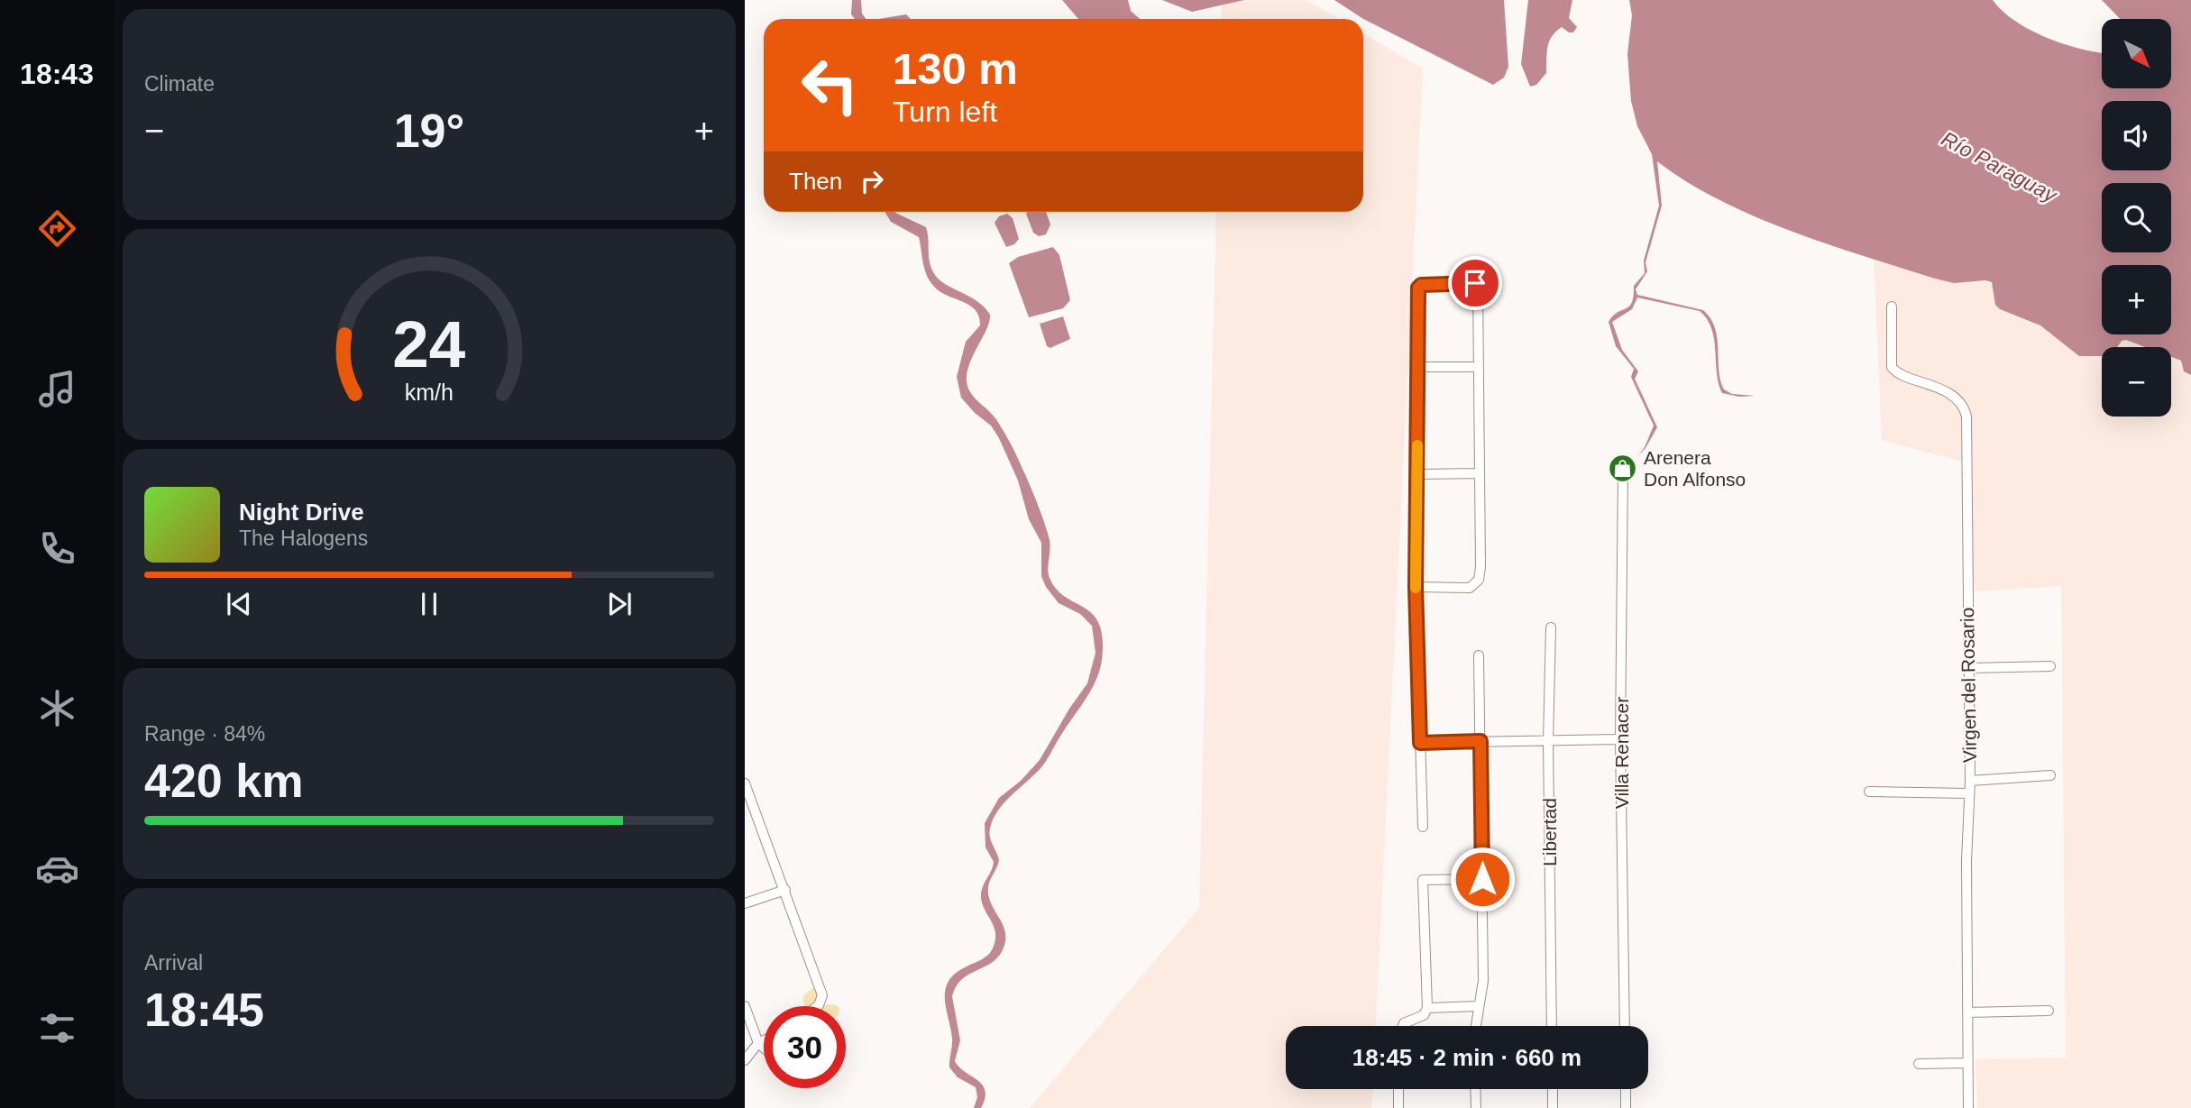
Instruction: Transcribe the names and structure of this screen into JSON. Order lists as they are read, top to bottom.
{
  "streets": {
    "street": ["Virgen del Rosario", "Villa Renacer", "Libertad"]
  },
  "water": ["Río Paraguay"],
  "places": {
    "shop": ["Arenera Don Alfonso"]
  },
  "north": "bottom right",
  "page": {
    "tabs": "18:43",
    "tile": [
      "Climate",
      ["Range · 84%", "420 km"],
      ["Arrival", "18:45"]
    ],
    "map_buttons": ["+", "−"],
    "turn": ["130 m", "Turn left"],
    "heat": ["−", "19°", "+"],
    "then": "Then",
    "song": ["Night Drive", "The Halogens"],
    "limit": "30",
    "trip": "18:45 · 2 min · 660 m",
    "gauge": ["24", "km/h"]
  }
}
